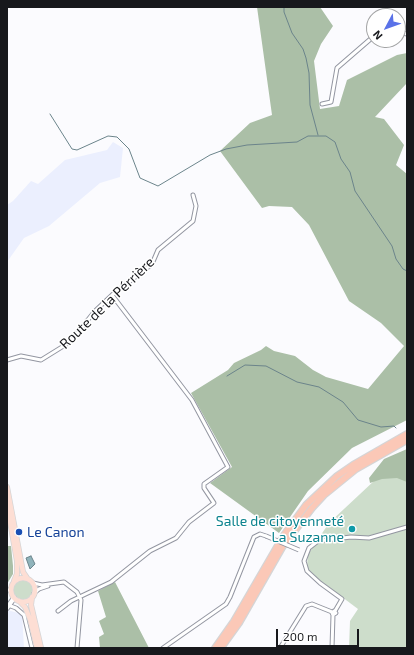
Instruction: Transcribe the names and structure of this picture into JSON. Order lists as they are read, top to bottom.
{
  "streets": {
    "street": ["Route de la Pérrière"]
  },
  "places": ["Salle de citoyenneté La Suzanne", "Le Canon"],
  "scale_bar": "200 m",
  "north": "bottom left"
}
